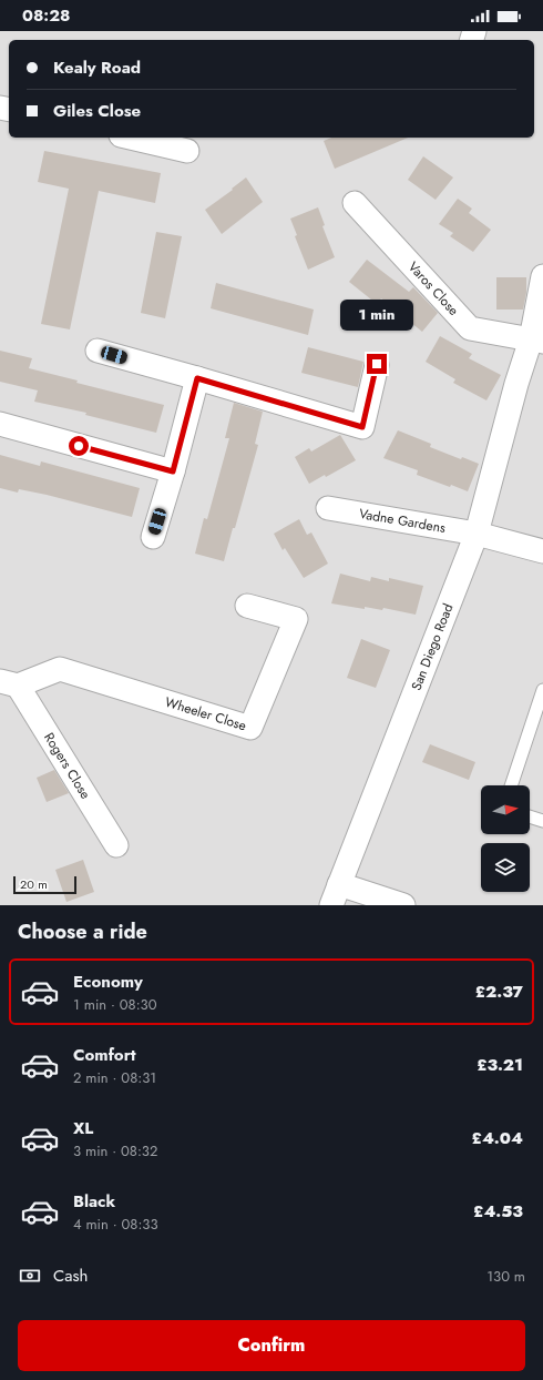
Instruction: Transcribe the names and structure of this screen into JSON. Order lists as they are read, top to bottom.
{
  "streets": {
    "street": [
      "Varos Close",
      "Vadne Gardens",
      "San Diego Road",
      "Wheeler Close",
      "Rogers Close"
    ]
  },
  "crossings": [
    ["Varos Close", "San Diego Road"],
    ["Vadne Gardens", "San Diego Road"],
    ["Wheeler Close", "Rogers Close"]
  ],
  "scale_bar": "20 m",
  "north": "right",
  "page": {
    "status": "08:28",
    "banner": ["Kealy Road", "Giles Close"],
    "bubble": "1 min",
    "scale": "20 m",
    "heading": "Choose a ride",
    "list": [
      {
        "name": "Economy",
        "note": "1 min · 08:30",
        "value": "£2.37"
      },
      {
        "name": "Comfort",
        "note": "2 min · 08:31",
        "value": "£3.21"
      },
      {
        "name": "XL",
        "note": "3 min · 08:32",
        "value": "£4.04"
      },
      {
        "name": "Black",
        "note": "4 min · 08:33",
        "value": "£4.53"
      }
    ],
    "pay": ["Cash", "130 m"],
    "buttons": "Confirm"
  }
}
